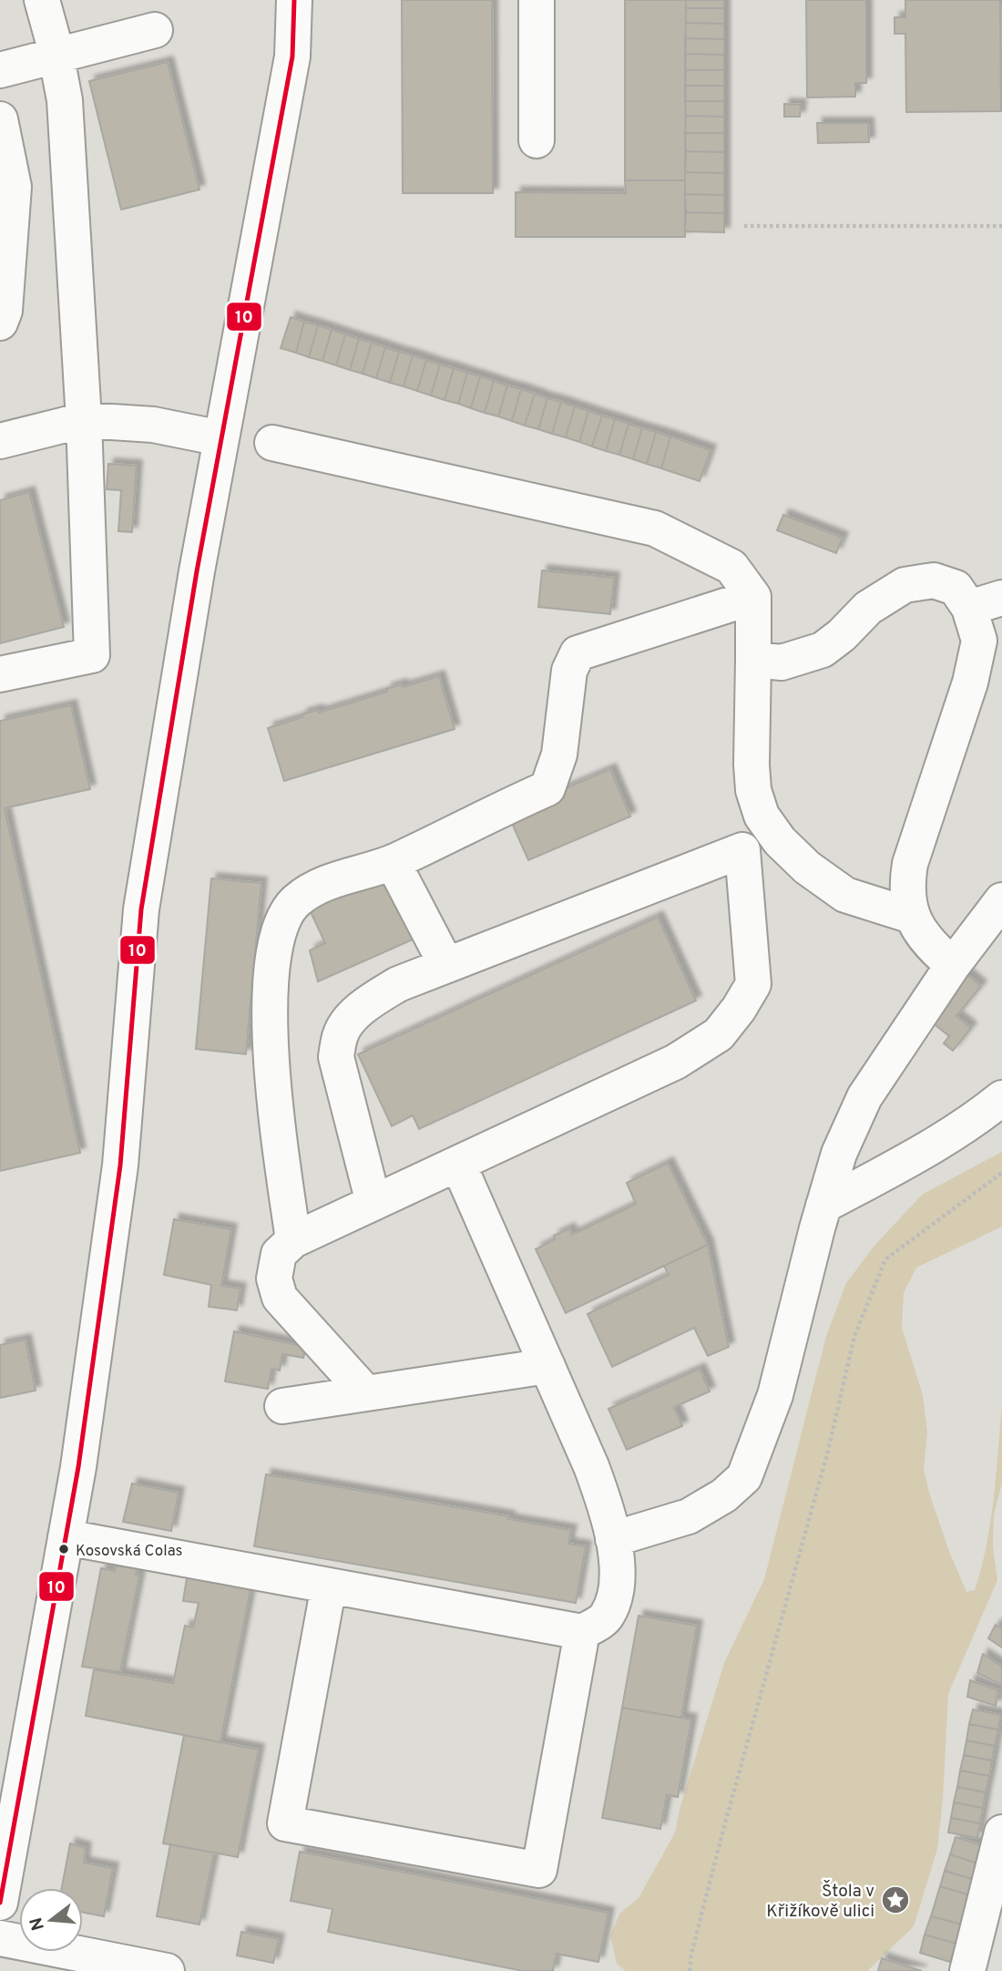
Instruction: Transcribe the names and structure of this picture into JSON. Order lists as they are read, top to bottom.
{
  "places": {
    "other": ["Kosovská Colas"],
    "place": ["Štola v Křižíkově ulici"]
  },
  "lines": ["transit line 10"],
  "north": "left"
}
